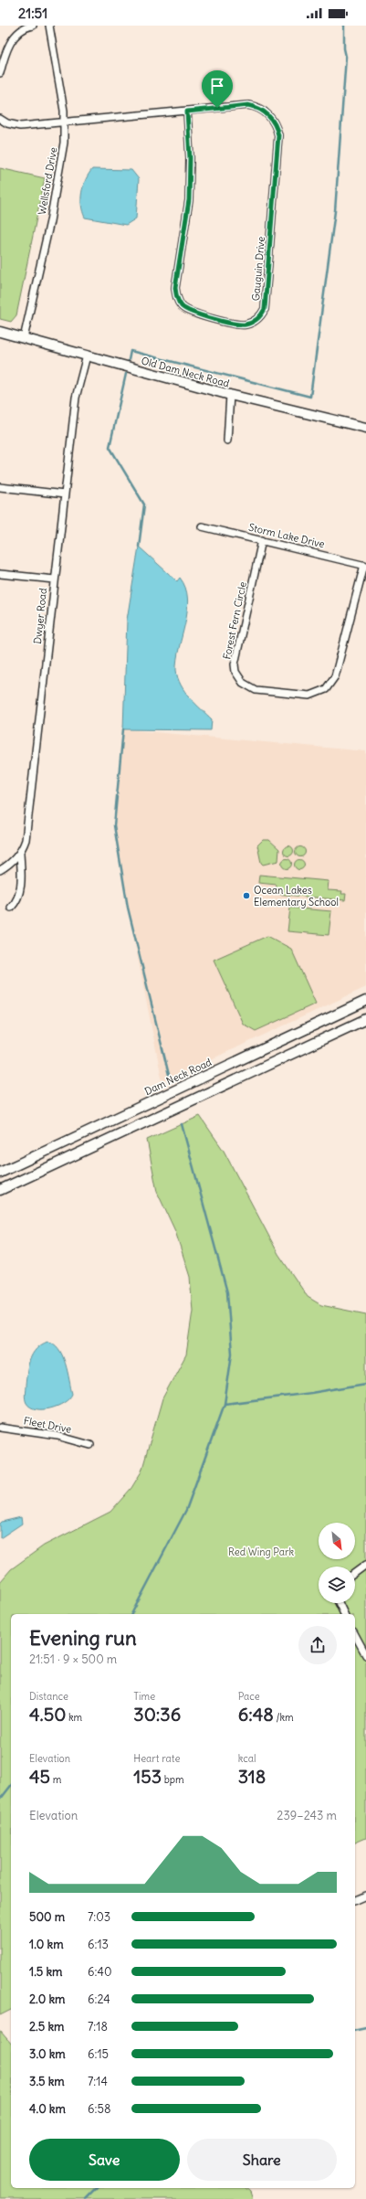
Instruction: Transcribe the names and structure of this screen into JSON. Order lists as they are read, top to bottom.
{
  "streets": {
    "main road": ["Old Dam Neck Road", "Dam Neck Road"],
    "street": [
      "Wellsford Drive",
      "Gauguin Drive",
      "Storm Lake Drive",
      "Dwyer Road",
      "Forest Fern Circle",
      "Fleet Drive"
    ]
  },
  "crossings": [
    ["Wellsford Drive", "Gauguin Drive"],
    ["Wellsford Drive", "Old Dam Neck Road"],
    ["Old Dam Neck Road", "Dwyer Road"],
    ["Storm Lake Drive", "Forest Fern Circle"]
  ],
  "parks": ["Red Wing Park"],
  "places": ["Ocean Lakes Elementary School"],
  "north": "bottom right",
  "page": {
    "status": "21:51",
    "heading": ["Evening run", "21:51 · 9 × 500 m"],
    "stats": [
      ["Distance", "4.50 km"],
      ["Time", "30:36"],
      ["Pace", "6:48 /km"],
      ["Elevation", "45 m"],
      ["Heart rate", "153 bpm"],
      ["kcal", "318"]
    ],
    "chart": ["Elevation", "239–243 m"],
    "list": [
      {
        "name": "500 m",
        "note": "7:03"
      },
      {
        "name": "1.0 km",
        "note": "6:13"
      },
      {
        "name": "1.5 km",
        "note": "6:40"
      },
      {
        "name": "2.0 km",
        "note": "6:24"
      },
      {
        "name": "2.5 km",
        "note": "7:18"
      },
      {
        "name": "3.0 km",
        "note": "6:15"
      },
      {
        "name": "3.5 km",
        "note": "7:14"
      },
      {
        "name": "4.0 km",
        "note": "6:58"
      }
    ],
    "buttons": ["Save", "Share"]
  }
}
